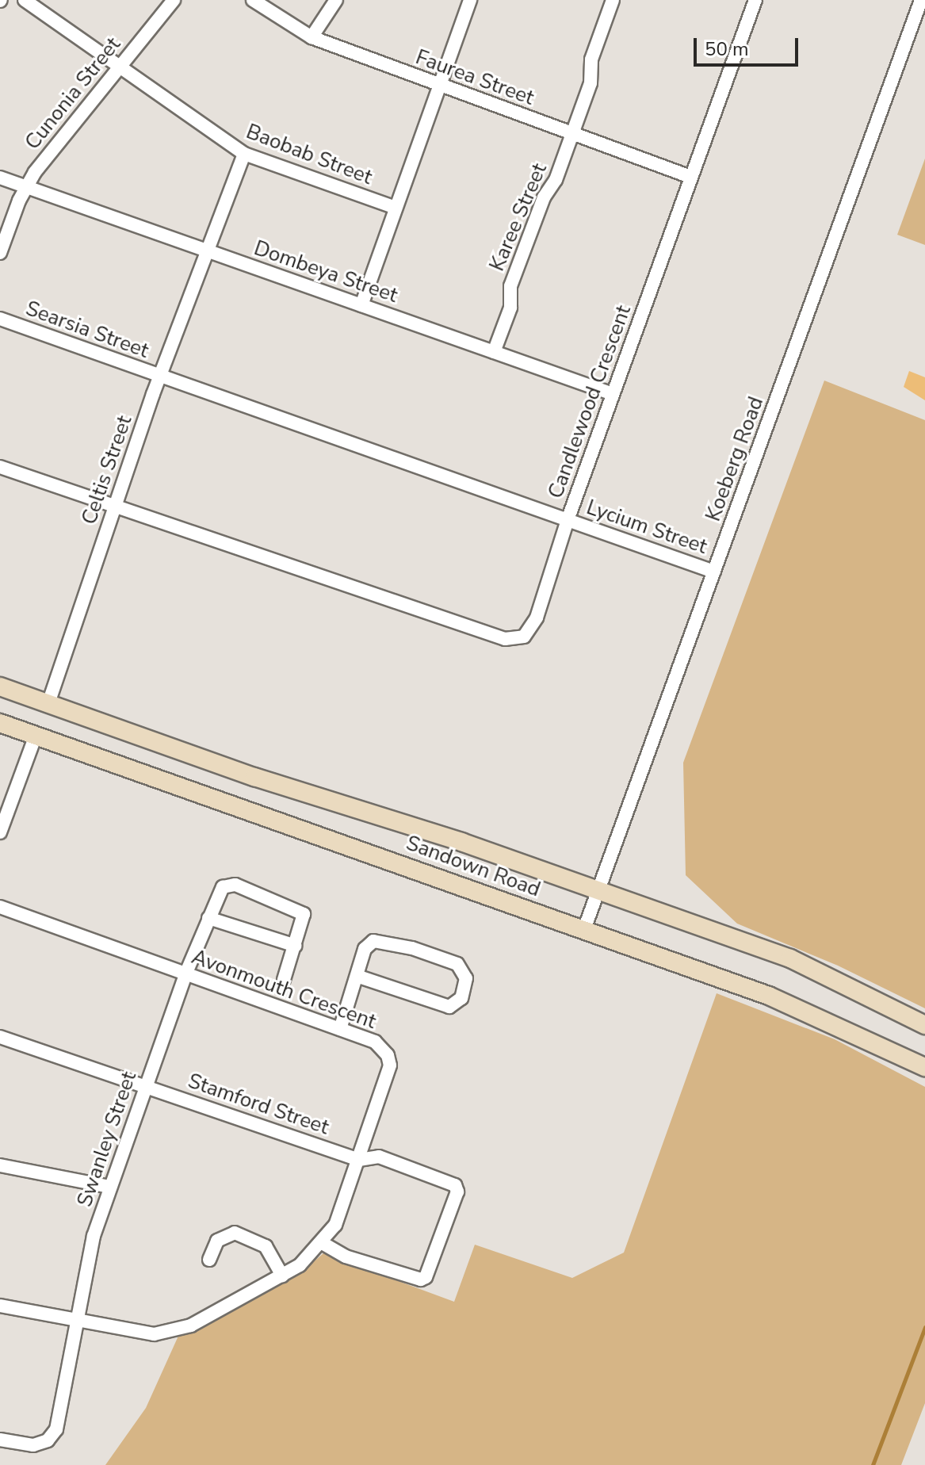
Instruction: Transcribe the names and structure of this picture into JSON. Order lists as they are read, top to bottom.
{
  "streets": {
    "main road": ["Sandown Road"],
    "street": [
      "Faurea Street",
      "Cunonia Street",
      "Baobab Street",
      "Karee Street",
      "Dombeya Street",
      "Searsia Street",
      "Candlewood Crescent",
      "Koeberg Road",
      "Celtis Street",
      "Lycium Street",
      "Avonmouth Crescent",
      "Stamford Street",
      "Swanley Street"
    ]
  },
  "crossings": [
    ["Faurea Street", "Karee Street"],
    ["Faurea Street", "Candlewood Crescent"],
    ["Cunonia Street", "Baobab Street"],
    ["Cunonia Street", "Dombeya Street"],
    ["Baobab Street", "Celtis Street"],
    ["Karee Street", "Dombeya Street"],
    ["Dombeya Street", "Candlewood Crescent"],
    ["Dombeya Street", "Celtis Street"],
    ["Searsia Street", "Candlewood Crescent"],
    ["Searsia Street", "Celtis Street"],
    ["Candlewood Crescent", "Celtis Street"],
    ["Candlewood Crescent", "Lycium Street"],
    ["Koeberg Road", "Lycium Street"],
    ["Koeberg Road", "Sandown Road"],
    ["Celtis Street", "Sandown Road"],
    ["Avonmouth Crescent", "Stamford Street"],
    ["Avonmouth Crescent", "Swanley Street"],
    ["Stamford Street", "Swanley Street"]
  ],
  "scale_bar": "50 m"
}
